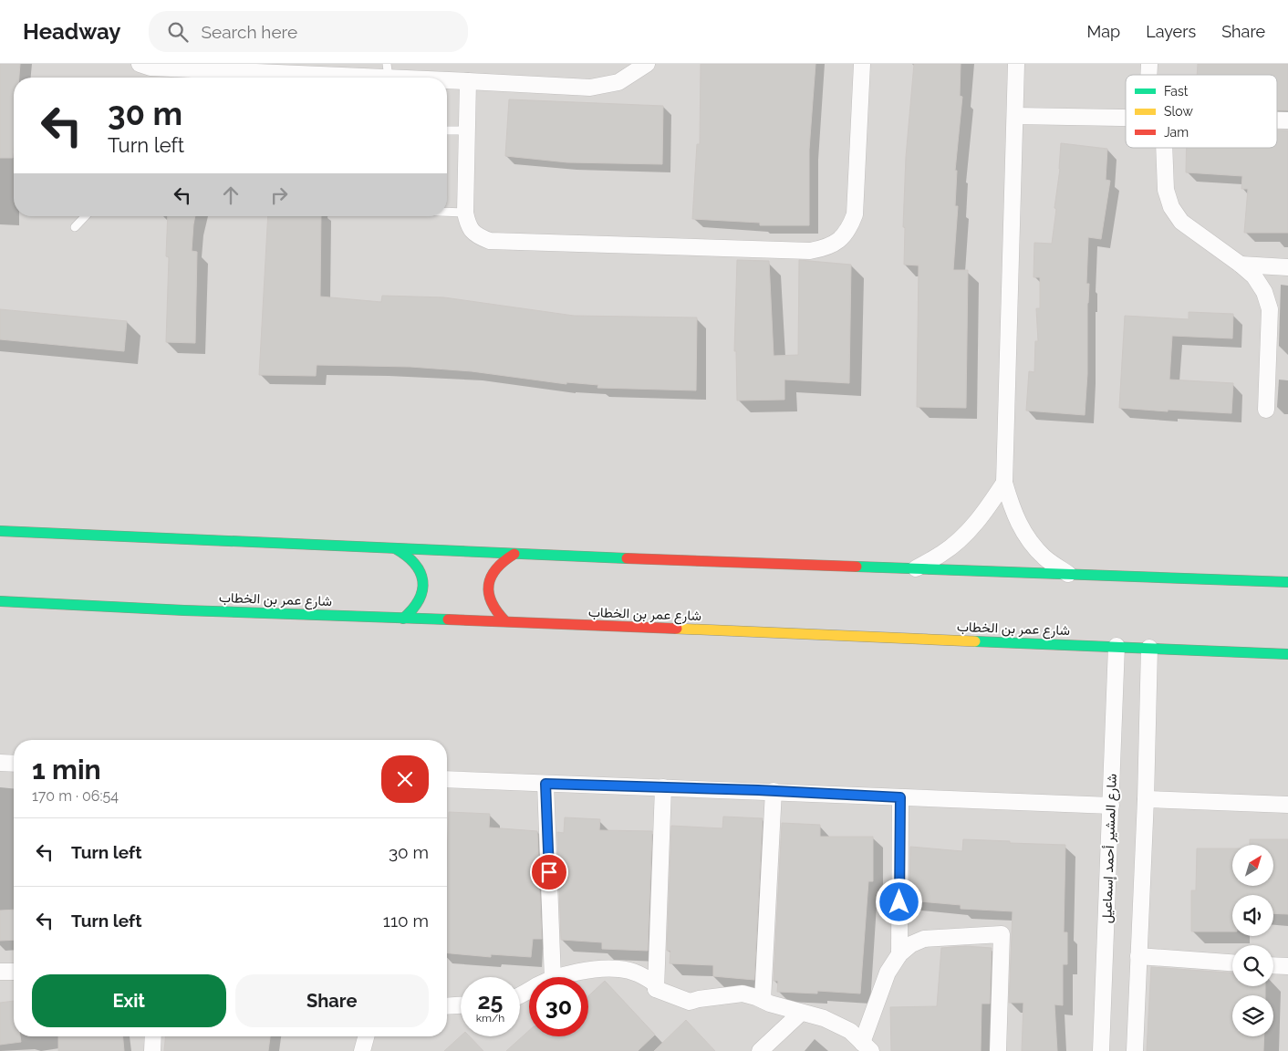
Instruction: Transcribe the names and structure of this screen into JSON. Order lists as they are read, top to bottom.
{
  "streets": {
    "street": ["شارع عمر بن الخطاب", "شارع المشير أحمد إسماعيل"]
  },
  "crossings": [
    ["شارع عمر بن الخطاب", "شارع المشير أحمد إسماعيل"]
  ],
  "legend": ["Fast", "Slow", "Jam"],
  "north": "top right",
  "page": {
    "header": "Headway",
    "search": "Search here",
    "nav": ["Map", "Layers", "Share"],
    "turn": ["30 m", "Turn left"],
    "heading": ["1 min", "170 m · 06:54"],
    "list": [
      {
        "name": "Turn left",
        "value": "30 m"
      },
      {
        "name": "Turn left",
        "value": "110 m"
      }
    ],
    "buttons": ["Exit", "Share"],
    "speed": "25 km/h",
    "limit": "30"
  }
}
